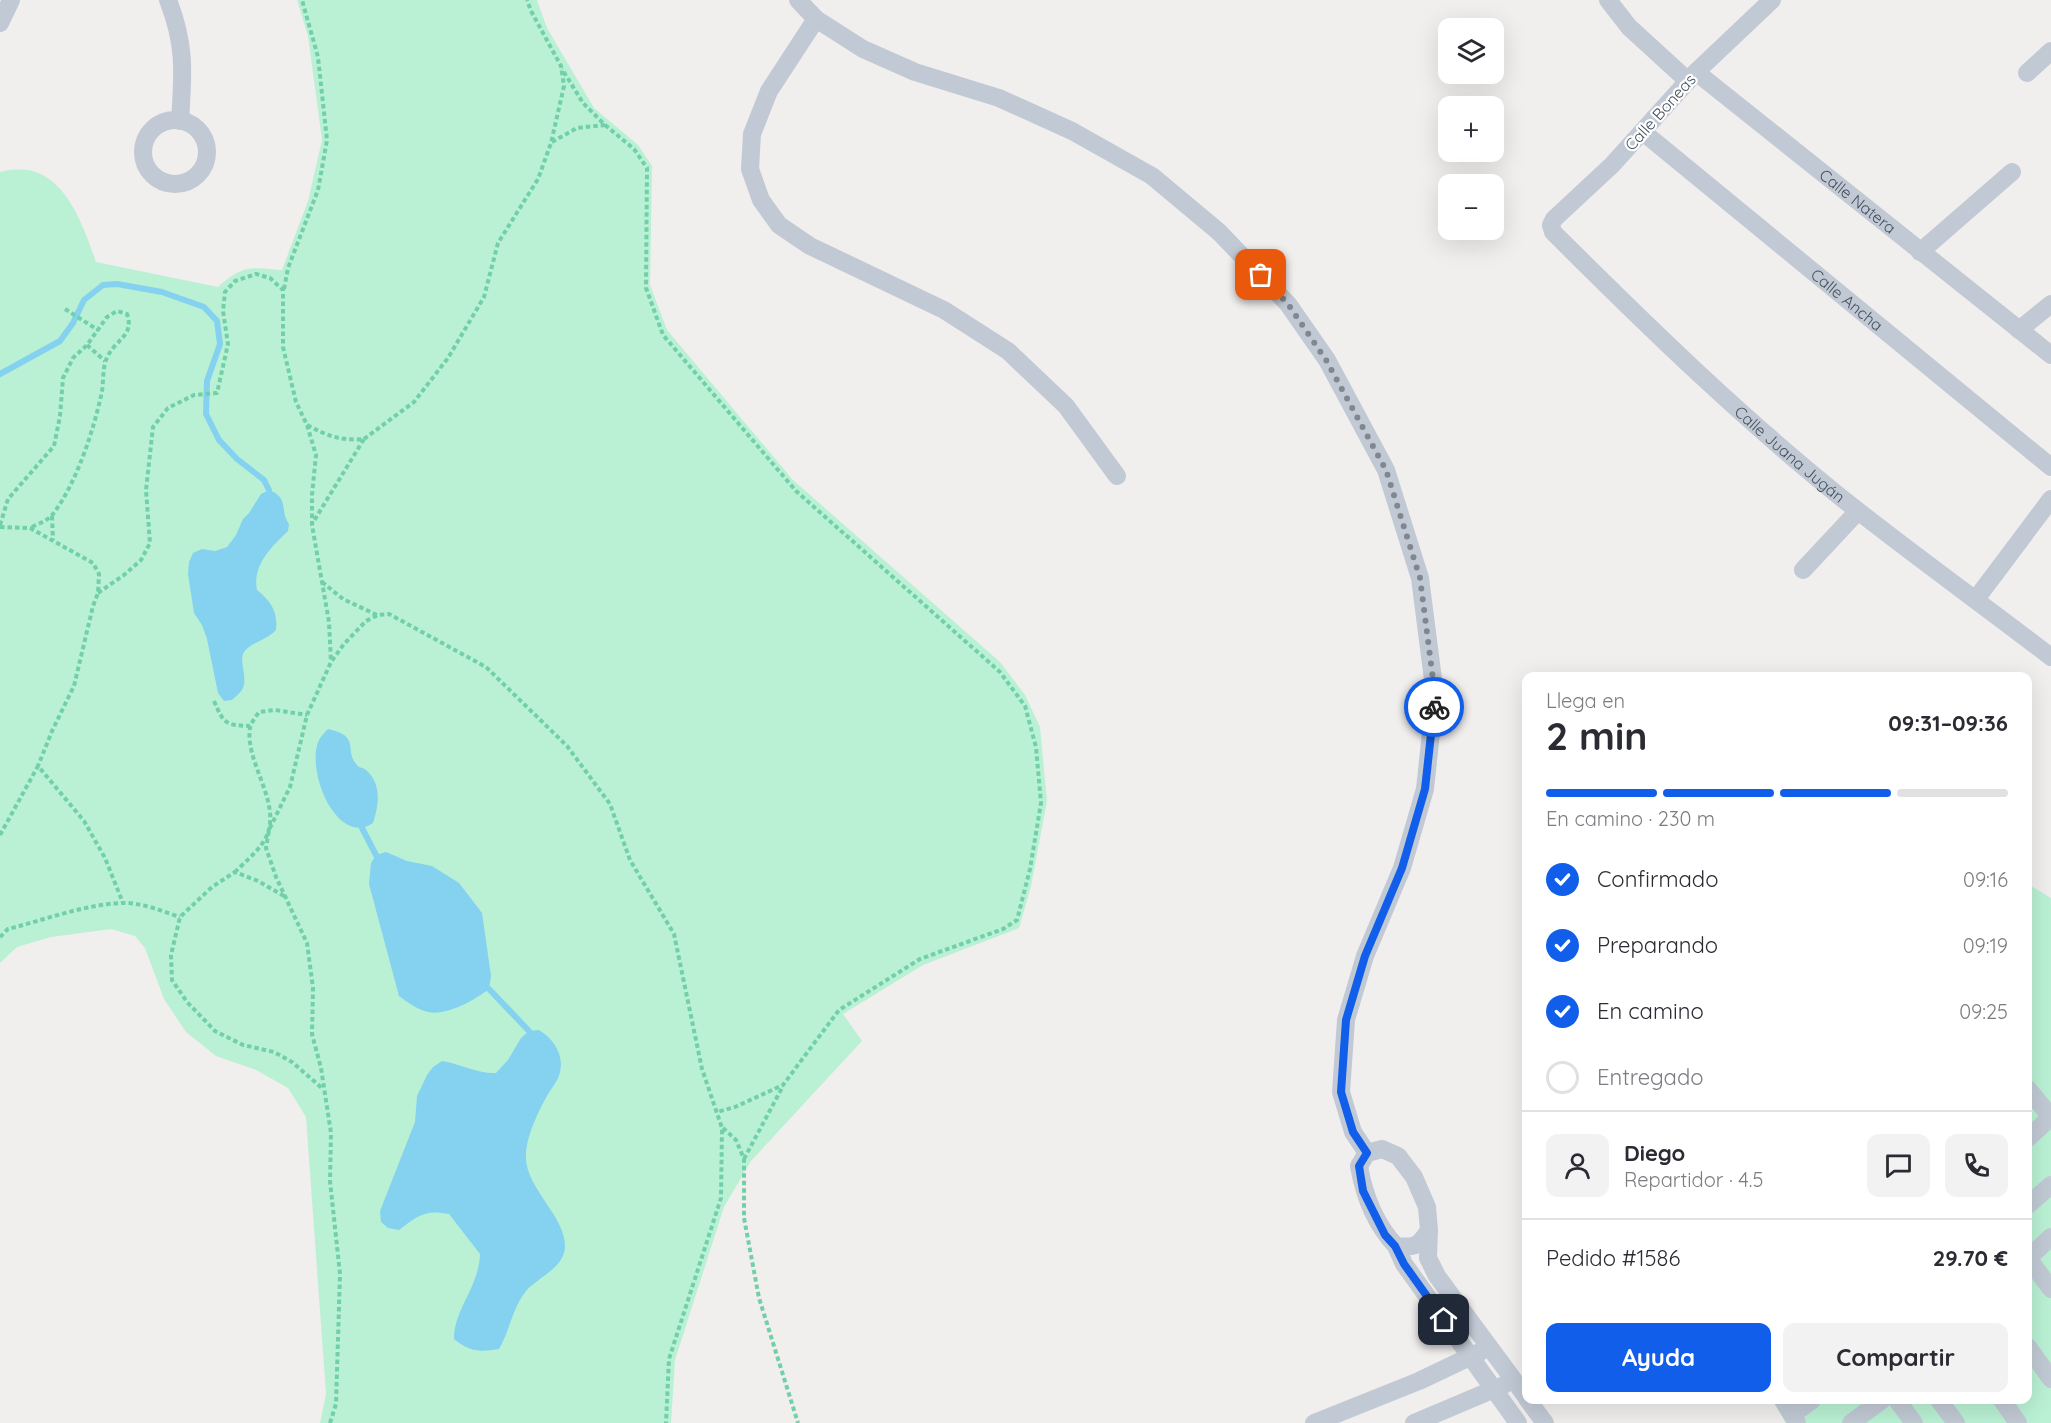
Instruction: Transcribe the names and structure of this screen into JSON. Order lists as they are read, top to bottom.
{
  "streets": {
    "street": [
      "Calle Boneas",
      "Calle Natera",
      "Calle Ancha",
      "Calle Juana Jugán"
    ]
  },
  "crossings": [
    ["Calle Boneas", "Calle Natera"],
    ["Calle Boneas", "Calle Ancha"],
    ["Calle Boneas", "Calle Juana Jugán"]
  ],
  "page": {
    "map_buttons": ["+", "−"],
    "heading": ["2 min", "Llega en", "09:31–09:36"],
    "panel": [
      "Diego",
      "Repartidor · 4.5",
      "Pedido #1586",
      "29.70 €"
    ],
    "bar": "En camino · 230 m",
    "list": [
      ["Confirmado", "09:16"],
      ["Preparando", "09:19"],
      ["En camino", "09:25"],
      "Entregado"
    ],
    "buttons": ["Ayuda", "Compartir"]
  }
}
